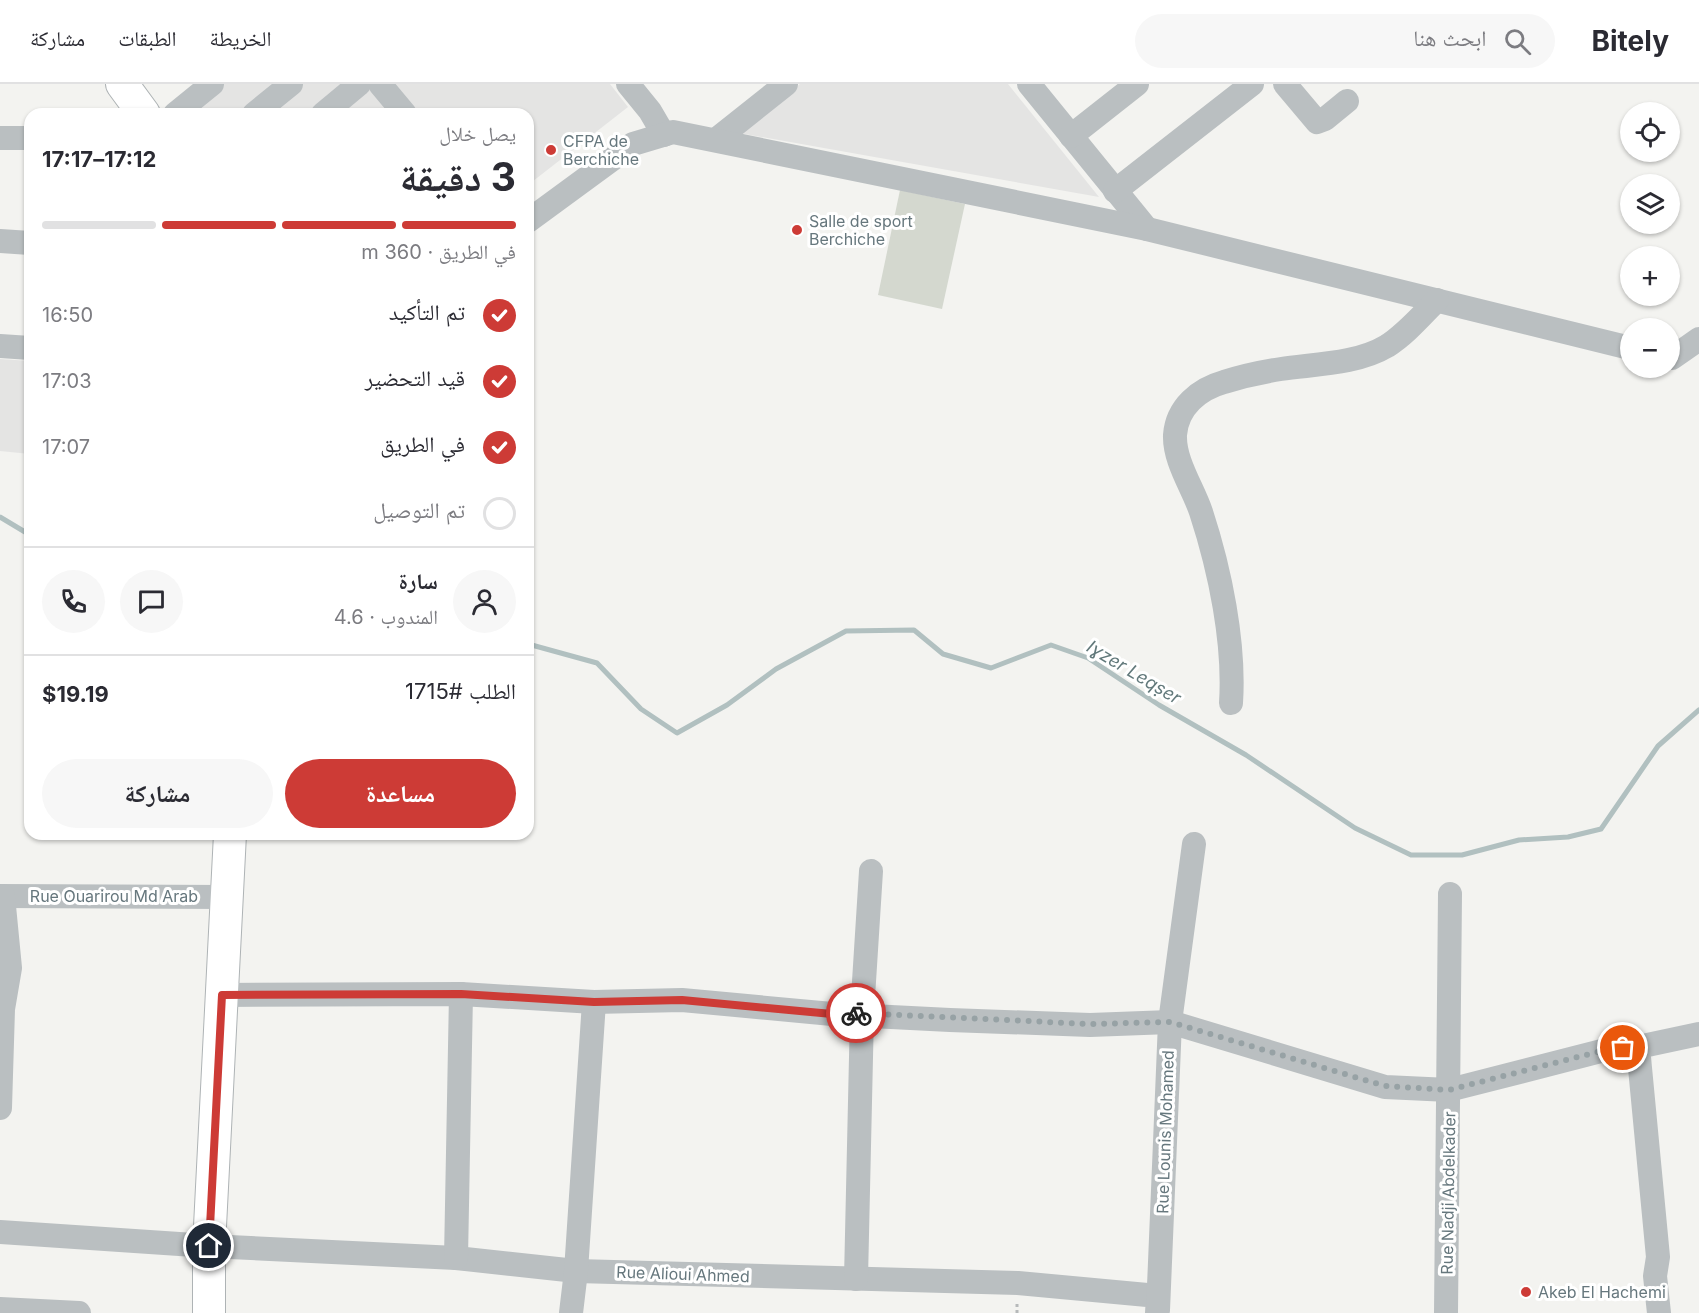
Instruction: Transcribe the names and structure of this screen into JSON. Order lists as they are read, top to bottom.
{
  "streets": {
    "street": [
      "Rue Ouarirou Md Arab",
      "Rue Lounis Mohamed",
      "Rue Nadji Abdelkader",
      "Rue Alioui Ahmed"
    ]
  },
  "crossings": [
    ["Rue Lounis Mohamed", "Rue Alioui Ahmed"]
  ],
  "water": ["Iɣzer Leqṣer"],
  "places": ["CFPA de Berchiche", "Salle de sport Berchiche", "Akeb El Hachemi"],
  "page": {
    "header": "Bitely",
    "search": "ابحث هنا",
    "nav": ["الخريطة", "الطبقات", "مشاركة"],
    "map_buttons": ["+", "−"],
    "heading": ["3 دقيقة", "يصل خلال", "17:12–17:17"],
    "panel": [
      "سارة",
      "المندوب · 4.6",
      "الطلب #1715",
      "$19.19"
    ],
    "bar": "في الطريق · 360 m",
    "list": [
      ["تم التأكيد", "16:50"],
      ["قيد التحضير", "17:03"],
      ["في الطريق", "17:07"],
      "تم التوصيل"
    ],
    "buttons": ["مساعدة", "مشاركة"]
  }
}
